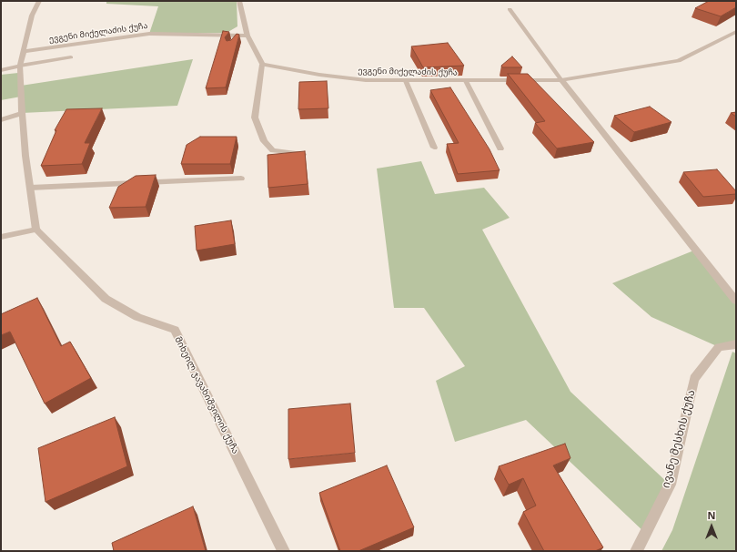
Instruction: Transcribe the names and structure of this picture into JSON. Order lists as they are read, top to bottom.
{
  "streets": {
    "street": ["ევგენი მიქელაძის ქუჩა", "მიხეილ ჯავახიშვილის ქუჩა", "ივანე მესხის ქუჩა"]
  },
  "north": "top"
}
